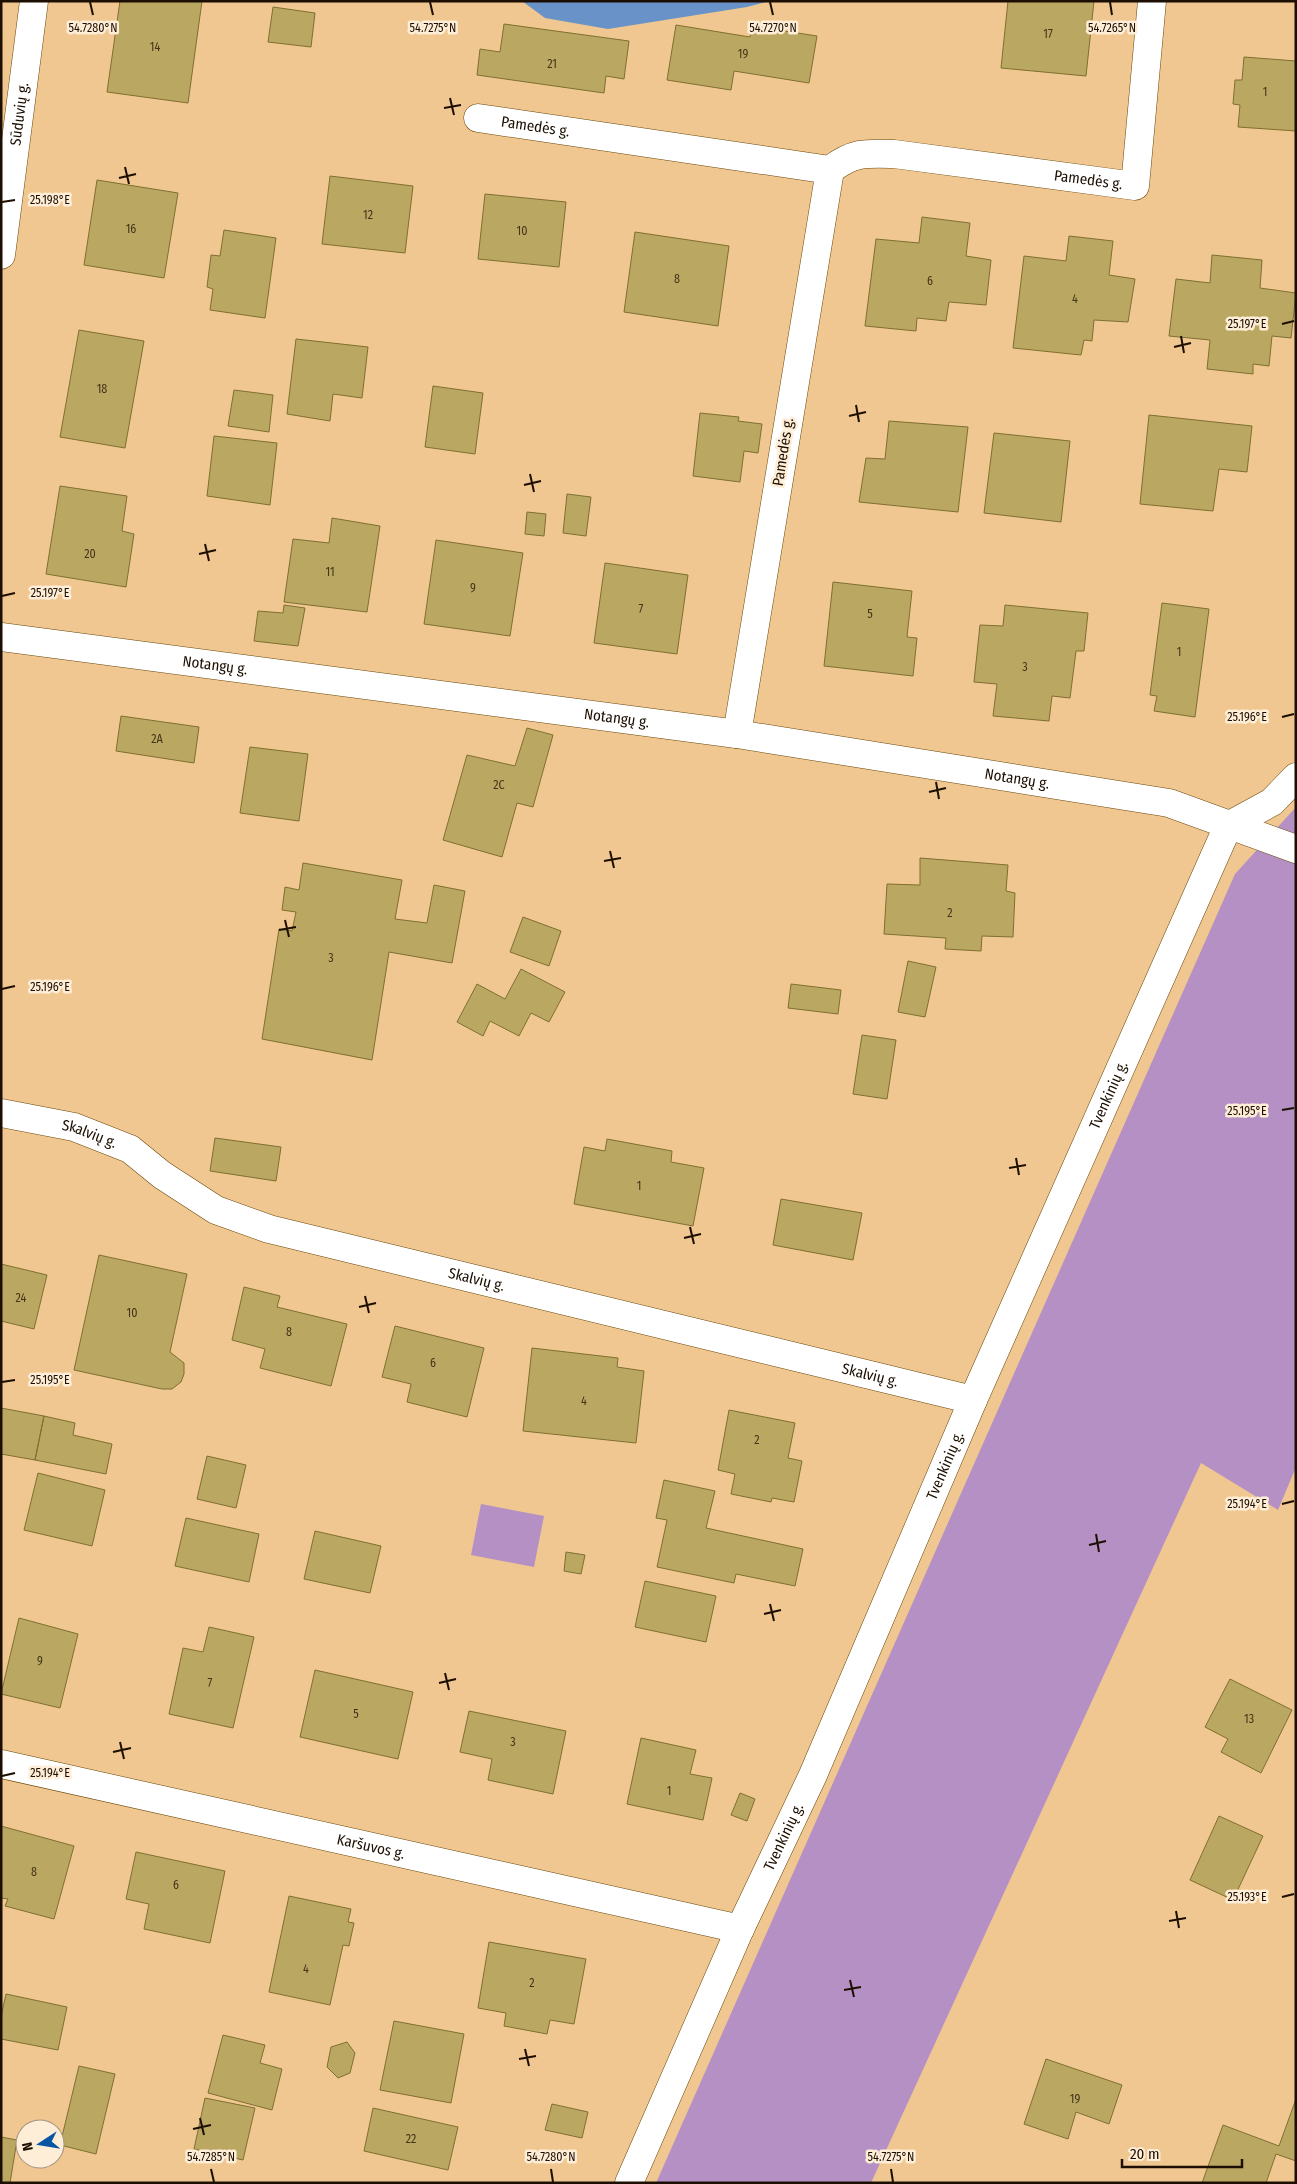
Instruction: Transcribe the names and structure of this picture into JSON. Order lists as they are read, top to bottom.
{
  "streets": {
    "street": [
      "Sūduvių g.",
      "Pamedės g.",
      "Notangų g.",
      "Tvenkinių g.",
      "Skalvių g.",
      "Karšuvos g."
    ]
  },
  "crossings": [
    ["Pamedės g.", "Notangų g."],
    ["Notangų g.", "Tvenkinių g."],
    ["Tvenkinių g.", "Skalvių g."],
    ["Tvenkinių g.", "Karšuvos g."]
  ],
  "house_numbers": [
    "17",
    "14",
    "19",
    "21",
    "1",
    "12",
    "16",
    "10",
    "8",
    "6",
    "4",
    "18",
    "20",
    "11",
    "9",
    "7",
    "5",
    "1",
    "3",
    "2A",
    "2C",
    "2",
    "3",
    "1",
    "24",
    "10",
    "8",
    "6",
    "4",
    "2",
    "9",
    "7",
    "5",
    "13",
    "3",
    "1",
    "8",
    "6",
    "4",
    "2",
    "19",
    "22"
  ],
  "scale_bar": "20 m",
  "north": "left",
  "coordinates": [
    "54.7280°N",
    "54.7275°N",
    "54.7270°N",
    "54.7265°N",
    "25.198°E",
    "25.197°E",
    "25.196°E",
    "25.195°E",
    "25.194°E",
    "25.193°E",
    "54.7285°N"
  ]
}
